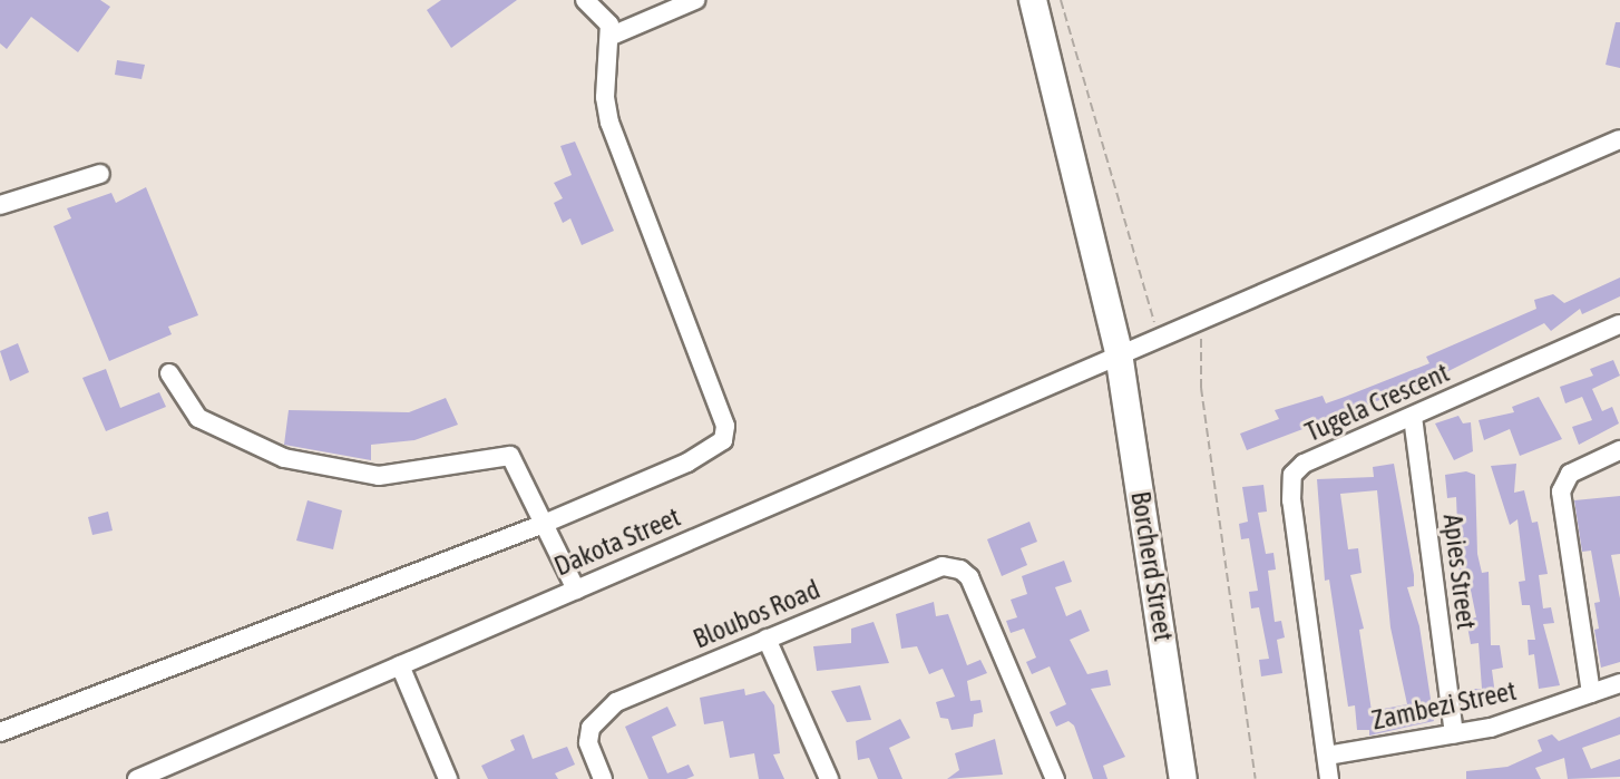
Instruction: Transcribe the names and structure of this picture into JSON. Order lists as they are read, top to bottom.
{
  "streets": {
    "highway": ["Borcherd Street"],
    "street": [
      "Tugela Crescent",
      "Dakota Street",
      "Apies Street",
      "Bloubos Road",
      "Zambezi Street"
    ]
  },
  "crossings": [
    ["Tugela Crescent", "Apies Street"],
    ["Tugela Crescent", "Zambezi Street"],
    ["Dakota Street", "Borcherd Street"],
    ["Apies Street", "Zambezi Street"]
  ]
}
